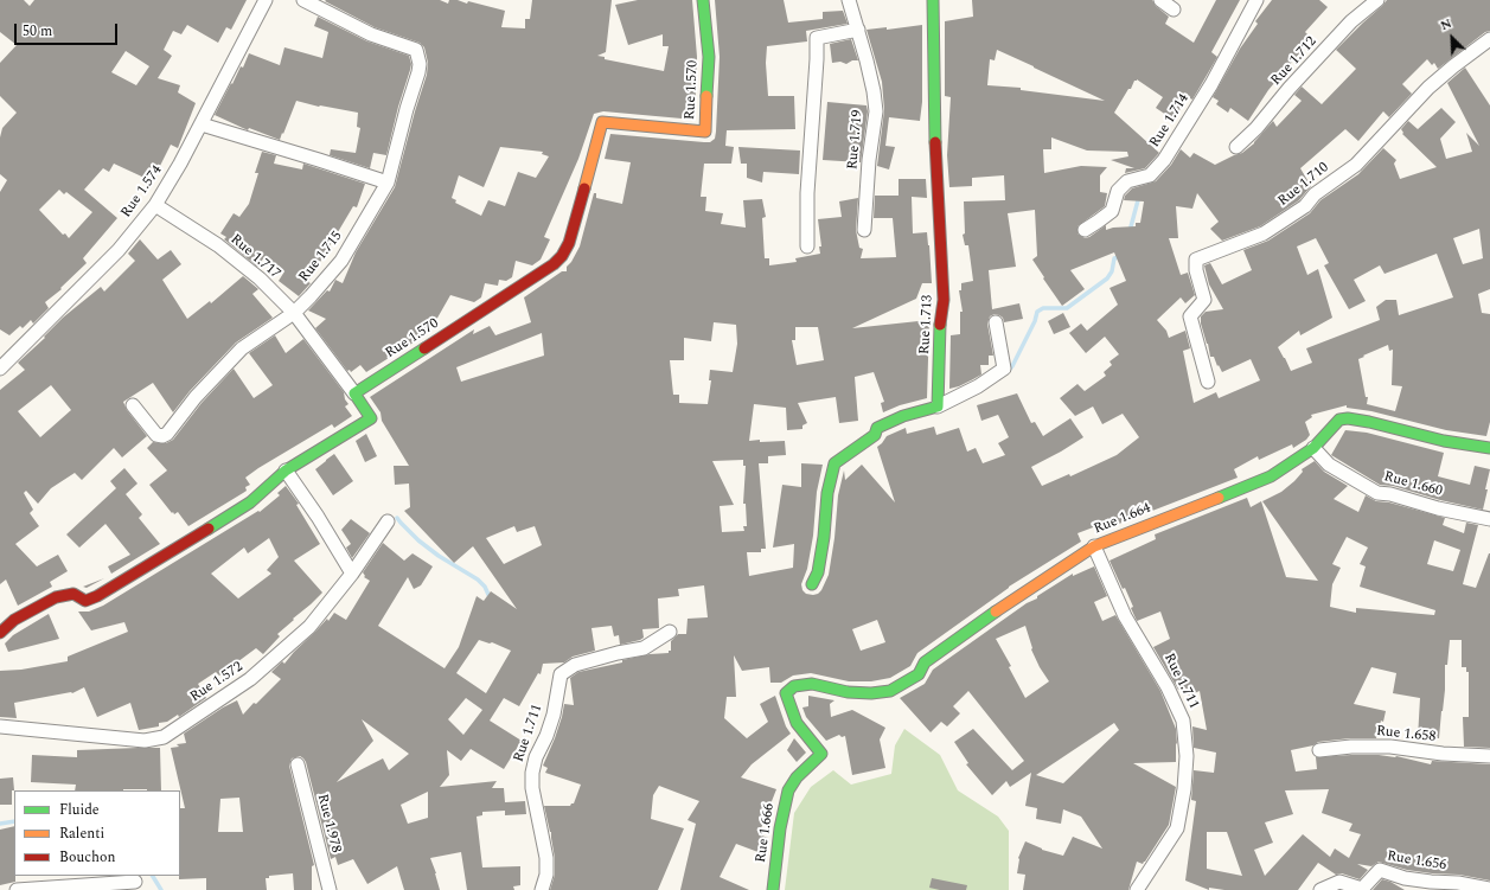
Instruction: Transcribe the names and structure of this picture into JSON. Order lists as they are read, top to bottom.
{
  "streets": {
    "street": [
      "Rue 1.712",
      "Rue 1.570",
      "Rue 1.714",
      "Rue 1.719",
      "Rue 1.710",
      "Rue 1.574",
      "Rue 1.717",
      "Rue 1.715",
      "Rue 1.713",
      "Rue 1.660",
      "Rue 1.664",
      "Rue 1.711",
      "Rue 1.572",
      "Rue 1.658",
      "Rue 1.978",
      "Rue 1.666",
      "Rue 1.656"
    ]
  },
  "crossings": [
    ["Rue 1.570", "Rue 1.717"],
    ["Rue 1.574", "Rue 1.717"],
    ["Rue 1.717", "Rue 1.715"],
    ["Rue 1.660", "Rue 1.664"],
    ["Rue 1.664", "Rue 1.711"],
    ["Rue 1.664", "Rue 1.666"]
  ],
  "legend": ["Fluide", "Ralenti", "Bouchon"],
  "scale_bar": "50 m",
  "north": "top left"
}
